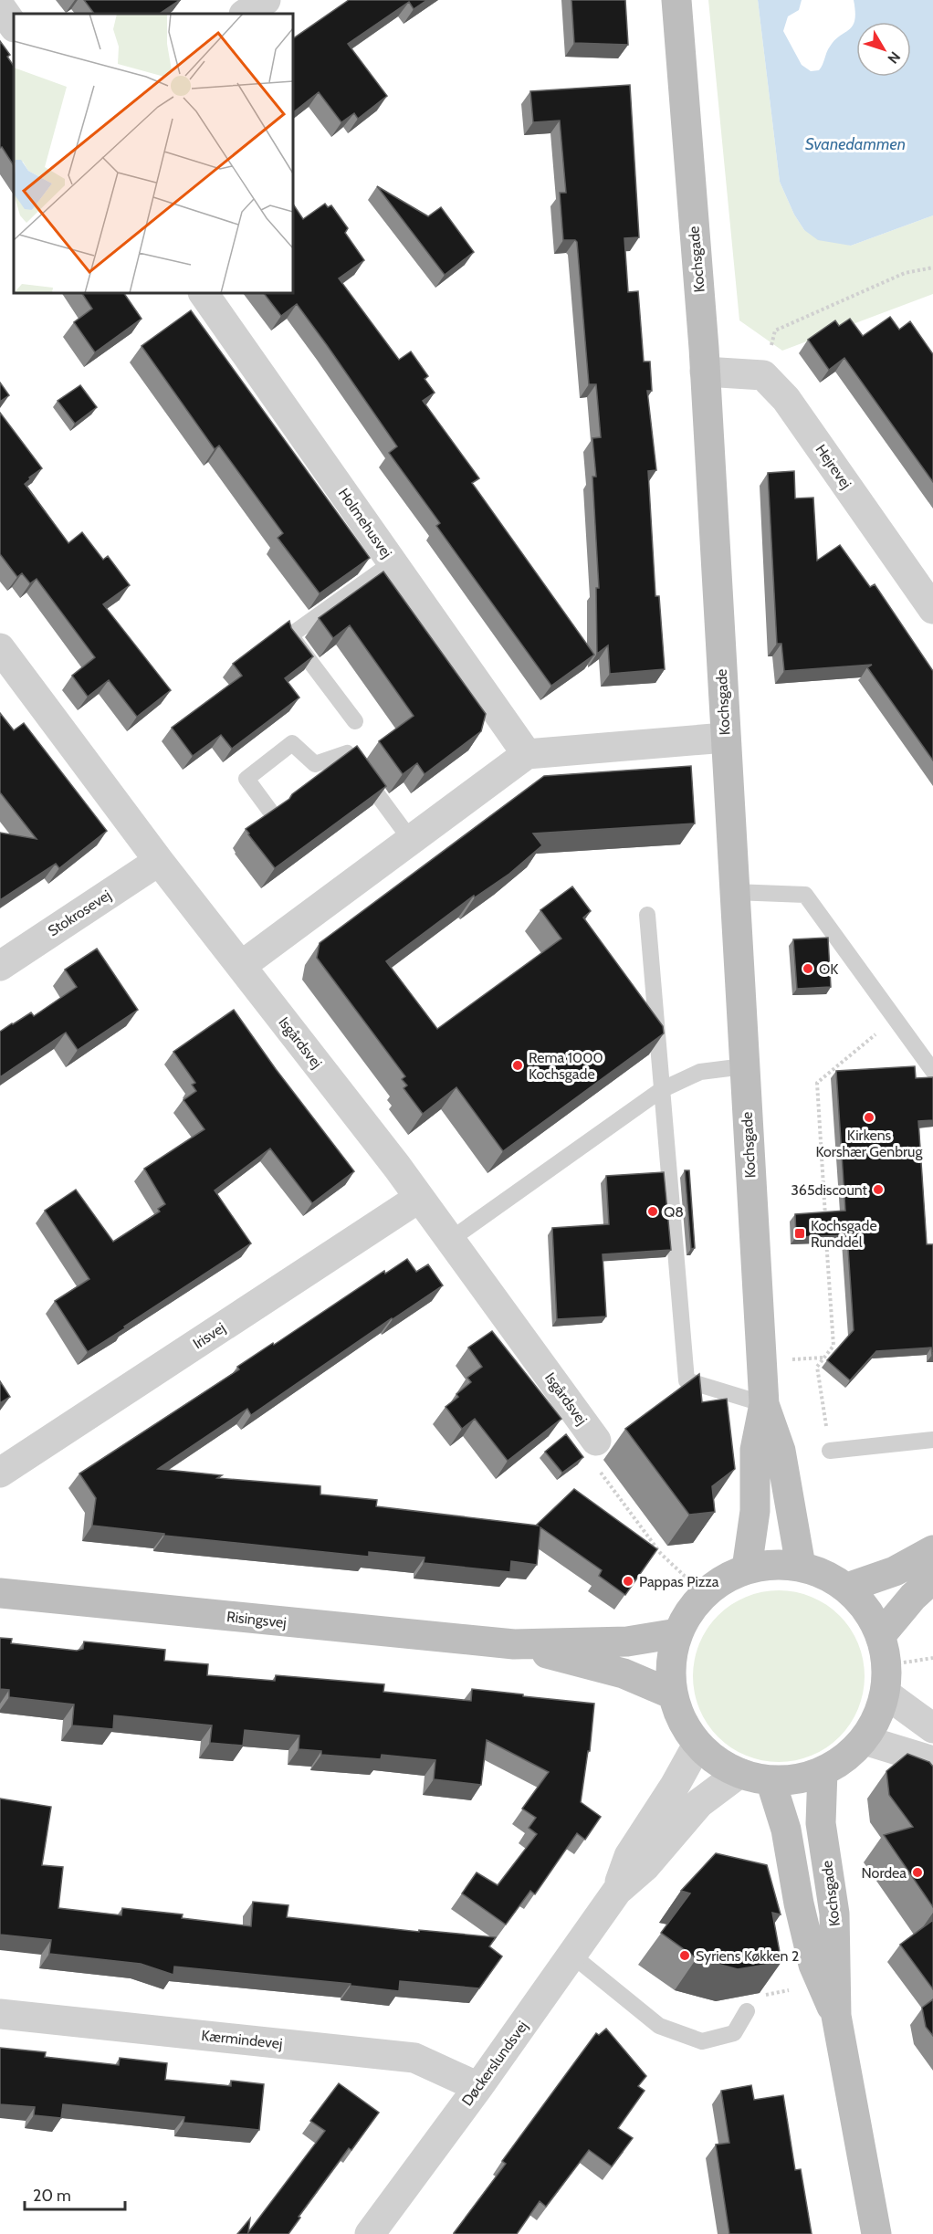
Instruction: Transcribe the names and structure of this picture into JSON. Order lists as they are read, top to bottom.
{
  "streets": {
    "street": [
      "Kochsgade",
      "Hejrevej",
      "Holmehusvej",
      "Stokrosevej",
      "Isgårdsvej",
      "Irisvej",
      "Risingsvej",
      "Kærmindevej",
      "Døckerslundsvej"
    ]
  },
  "crossings": [
    ["Stokrosevej", "Isgårdsvej"],
    ["Isgårdsvej", "Irisvej"],
    ["Kærmindevej", "Døckerslundsvej"]
  ],
  "water": ["Svanedammen"],
  "places": {
    "other": [
      "OK",
      "Rema 1000 Kochsgade",
      "Kirkens Korshær Genbrug",
      "365discount",
      "Q8",
      "Pappas Pizza",
      "Nordea",
      "Syriens Køkken 2"
    ],
    "transit": ["Kochsgade Runddel"]
  },
  "scale_bar": "20 m",
  "north": "bottom right"
}
